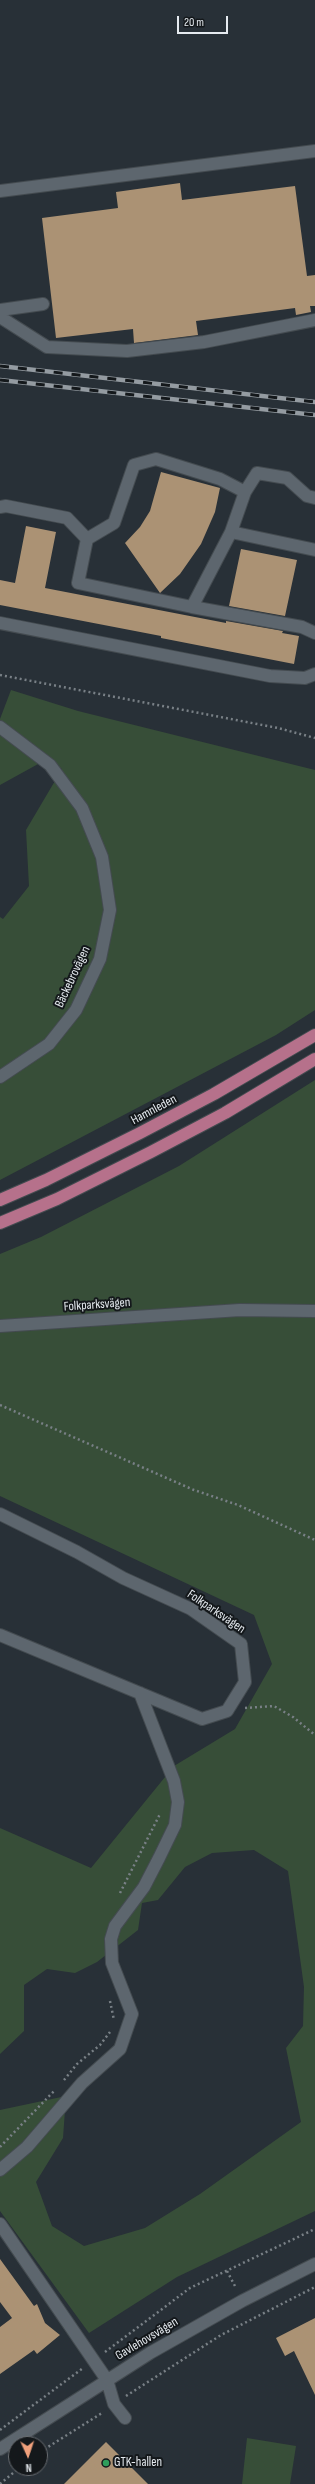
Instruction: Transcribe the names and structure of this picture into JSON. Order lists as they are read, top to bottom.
{
  "streets": {
    "main road": ["Hamnleden"],
    "street": ["Bäckebrovägen", "Folkparksvägen", "Gavlehovsvägen"]
  },
  "places": ["GTK-hallen"],
  "scale_bar": "20 m",
  "north": "bottom"
}
